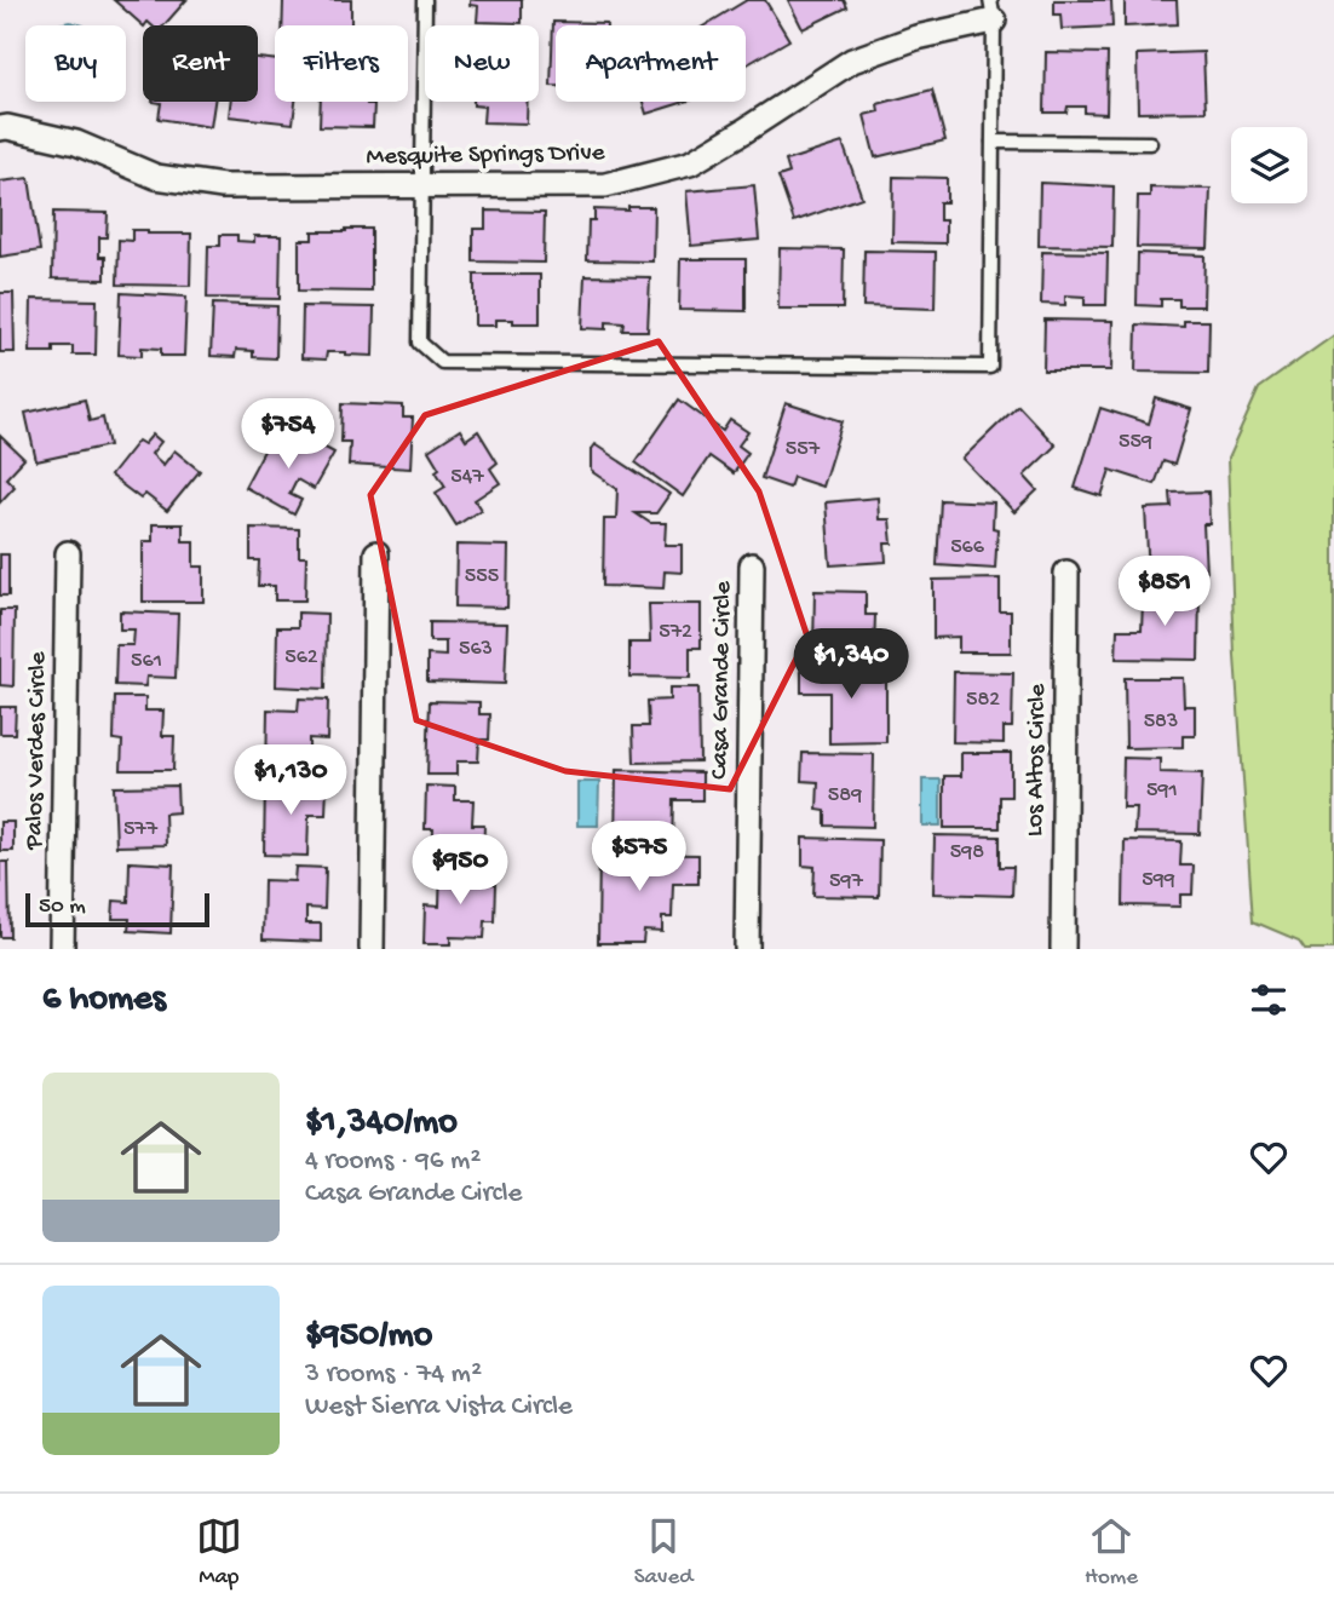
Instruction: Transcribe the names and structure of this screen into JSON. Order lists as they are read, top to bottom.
{
  "streets": {
    "street": [
      "Mesquite Springs Drive",
      "Casa Grande Circle",
      "Palos Verdes Circle",
      "Los Altos Circle"
    ]
  },
  "house_numbers": [
    "559",
    "557",
    "547",
    "566",
    "555",
    "572",
    "563",
    "562",
    "561",
    "582",
    "583",
    "591",
    "589",
    "577",
    "598",
    "599",
    "597"
  ],
  "scale_bar": "50 m",
  "page": {
    "chip": [
      "Buy",
      "Rent",
      "Filters",
      "New",
      "Apartment"
    ],
    "price": [
      "$754",
      "$851",
      "$1,340",
      "$1,130",
      "$575",
      "$950"
    ],
    "scale": "50 m",
    "heading": "6 homes",
    "list": [
      {
        "name": "$1,340/mo",
        "note": "4 rooms · 96 m² · Casa Grande Circle"
      },
      {
        "name": "$950/mo",
        "note": "3 rooms · 74 m² · West Sierra Vista Circle"
      }
    ],
    "tabs": ["Map", "Saved", "Home"]
  }
}
